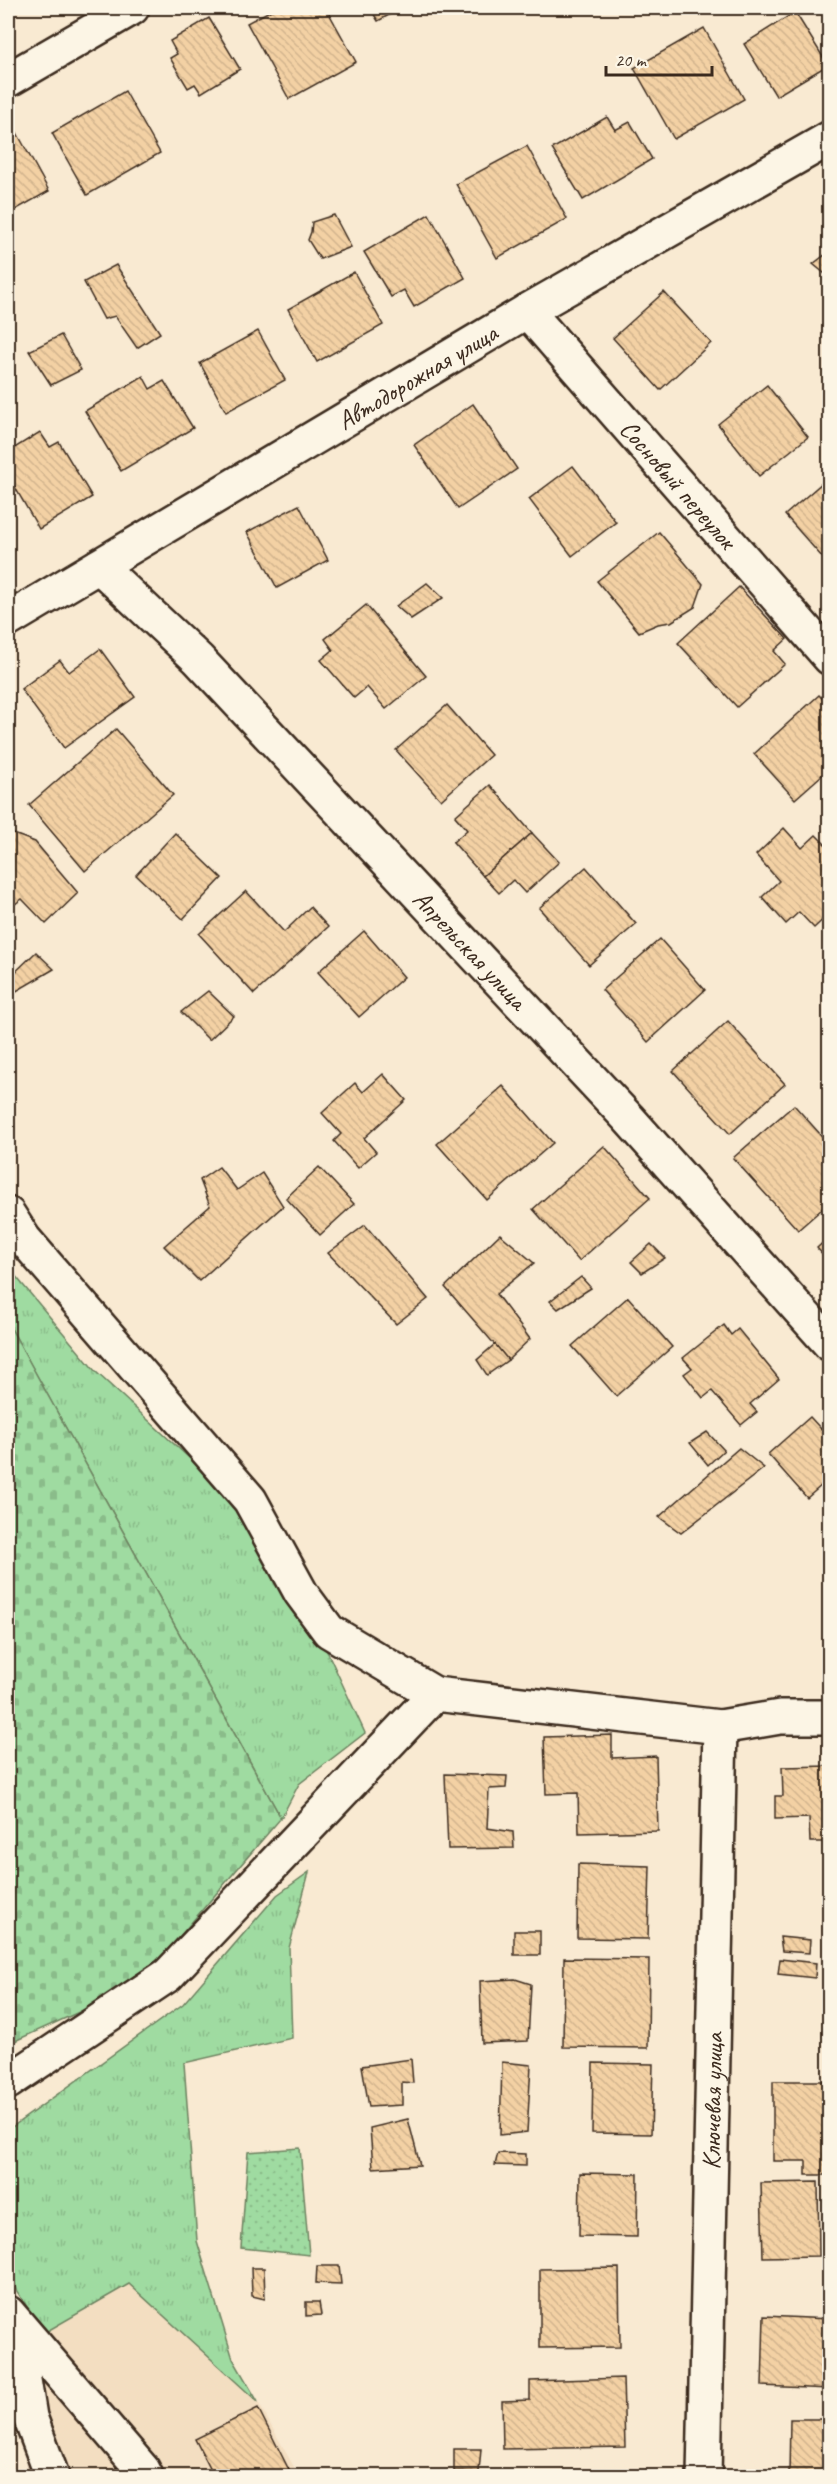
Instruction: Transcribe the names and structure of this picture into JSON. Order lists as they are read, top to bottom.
{
  "streets": {
    "street": [
      "Автодорожная улица",
      "Сосновый переулок",
      "Апрельская улица",
      "Ключевая улица"
    ]
  },
  "crossings": [
    ["Автодорожная улица", "Сосновый переулок"],
    ["Автодорожная улица", "Апрельская улица"]
  ],
  "scale_bar": "20 m"
}
